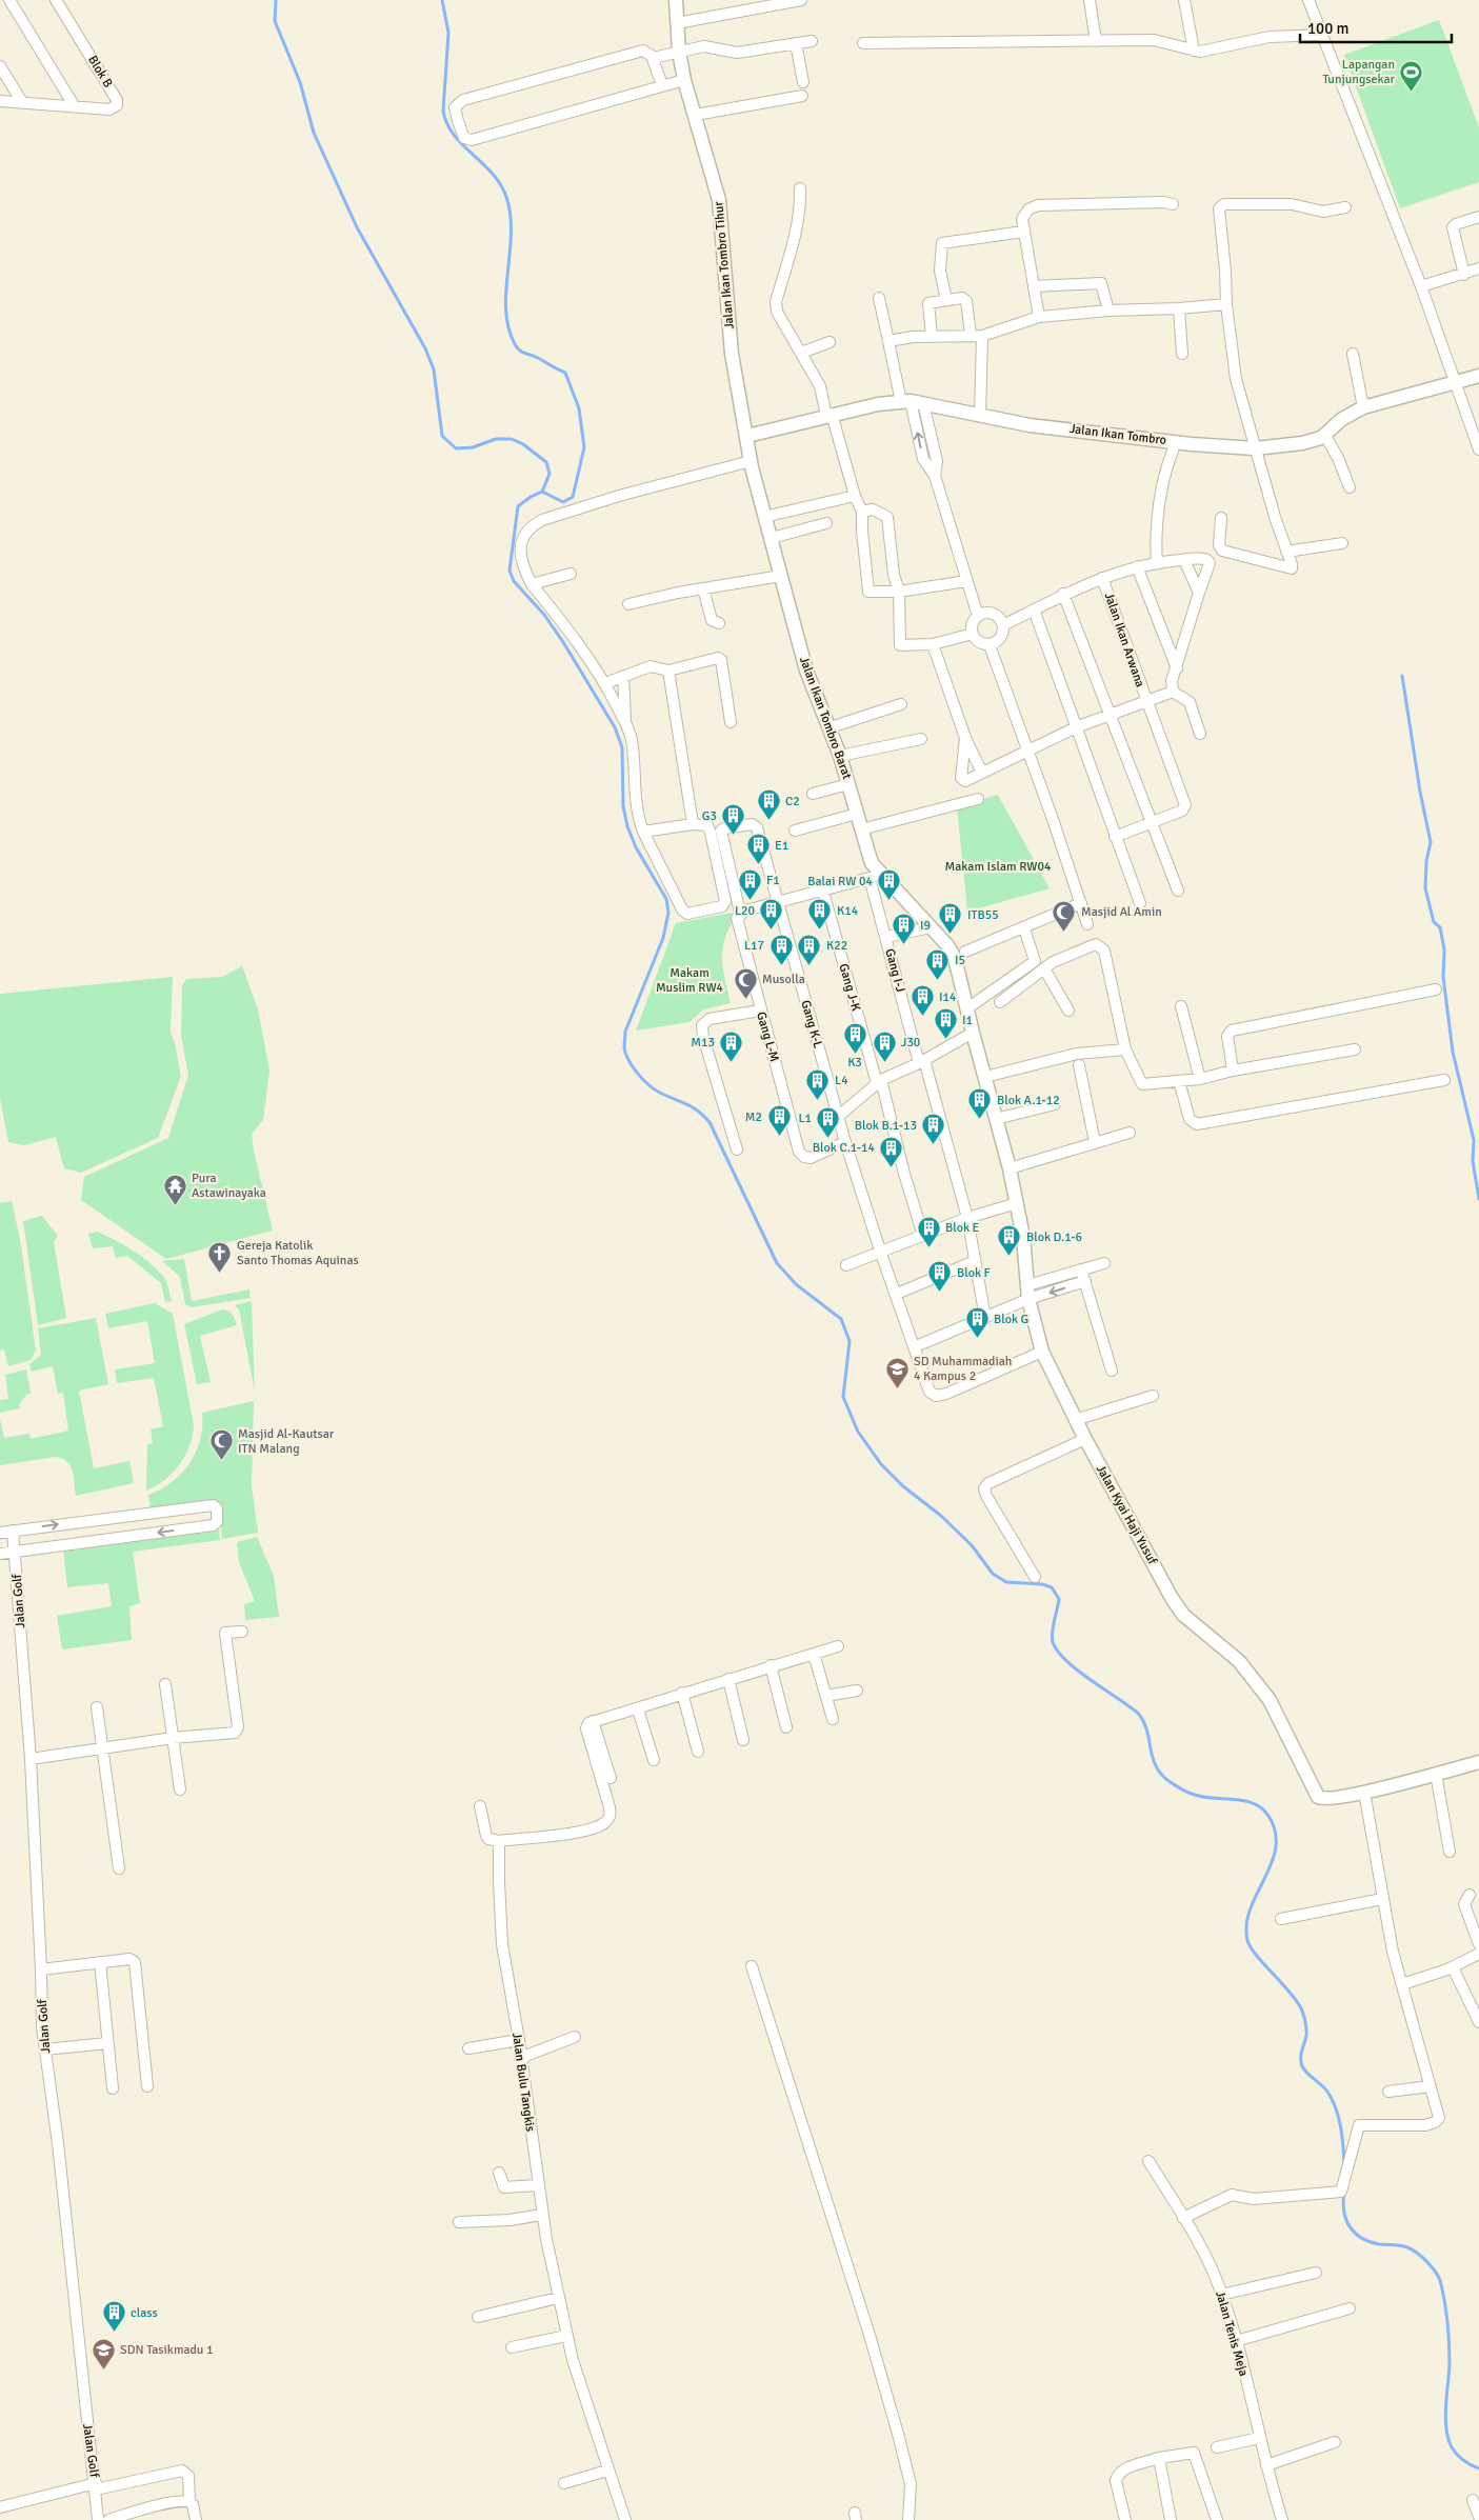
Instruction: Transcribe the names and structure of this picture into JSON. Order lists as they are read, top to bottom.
{
  "streets": {
    "street": [
      "Blok B",
      "Jalan Ikan Tombro Tihur",
      "Jalan Ikan Tombro",
      "Jalan Ikan Arwana",
      "Jalan Ikan Tombro Barat",
      "Gang I-J",
      "Gang J-K",
      "Gang K-L",
      "Gang L-M",
      "Jalan Kyai Haji Yusuf",
      "Jalan Golf",
      "Jalan Bulu Tangkis",
      "Jalan Tenis Meja"
    ]
  },
  "crossings": [
    ["Jalan Ikan Tombro Tihur", "Jalan Ikan Tombro"],
    ["Jalan Ikan Tombro Tihur", "Jalan Ikan Tombro Barat"],
    ["Jalan Ikan Tombro", "Jalan Ikan Tombro Barat"],
    ["Jalan Ikan Tombro Barat", "Gang I-J"],
    ["Jalan Ikan Tombro Barat", "Jalan Kyai Haji Yusuf"],
    ["Gang K-L", "Gang L-M"],
    ["Gang K-L", "Jalan Kyai Haji Yusuf"]
  ],
  "parks": ["Makam Islam RW04", "Makam Muslim RW4"],
  "places": {
    "sports": ["Lapangan Tunjungsekar"],
    "building": [
      "C2",
      "G3",
      "E1",
      "F1",
      "Balai RW 04",
      "L20",
      "K14",
      "ITB55",
      "I9",
      "L17",
      "K22",
      "I5",
      "I14",
      "I1",
      "K3",
      "M13",
      "J30",
      "L4",
      "Blok A.1-12",
      "M2",
      "L1",
      "Blok B.1-13",
      "Blok C.1-14",
      "Blok E",
      "Blok D.1-6",
      "Blok F",
      "Blok G",
      "class"
    ],
    "mosque": ["Masjid Al Amin", "Musolla", "Masjid Al-Kautsar ITN Malang"],
    "temple": ["Pura Astawinayaka"],
    "church": ["Gereja Katolik Santo Thomas Aquinas"],
    "school or university": ["SD Muhammadiah 4 Kampus 2", "SDN Tasikmadu 1"]
  },
  "scale_bar": "100 m"
}
